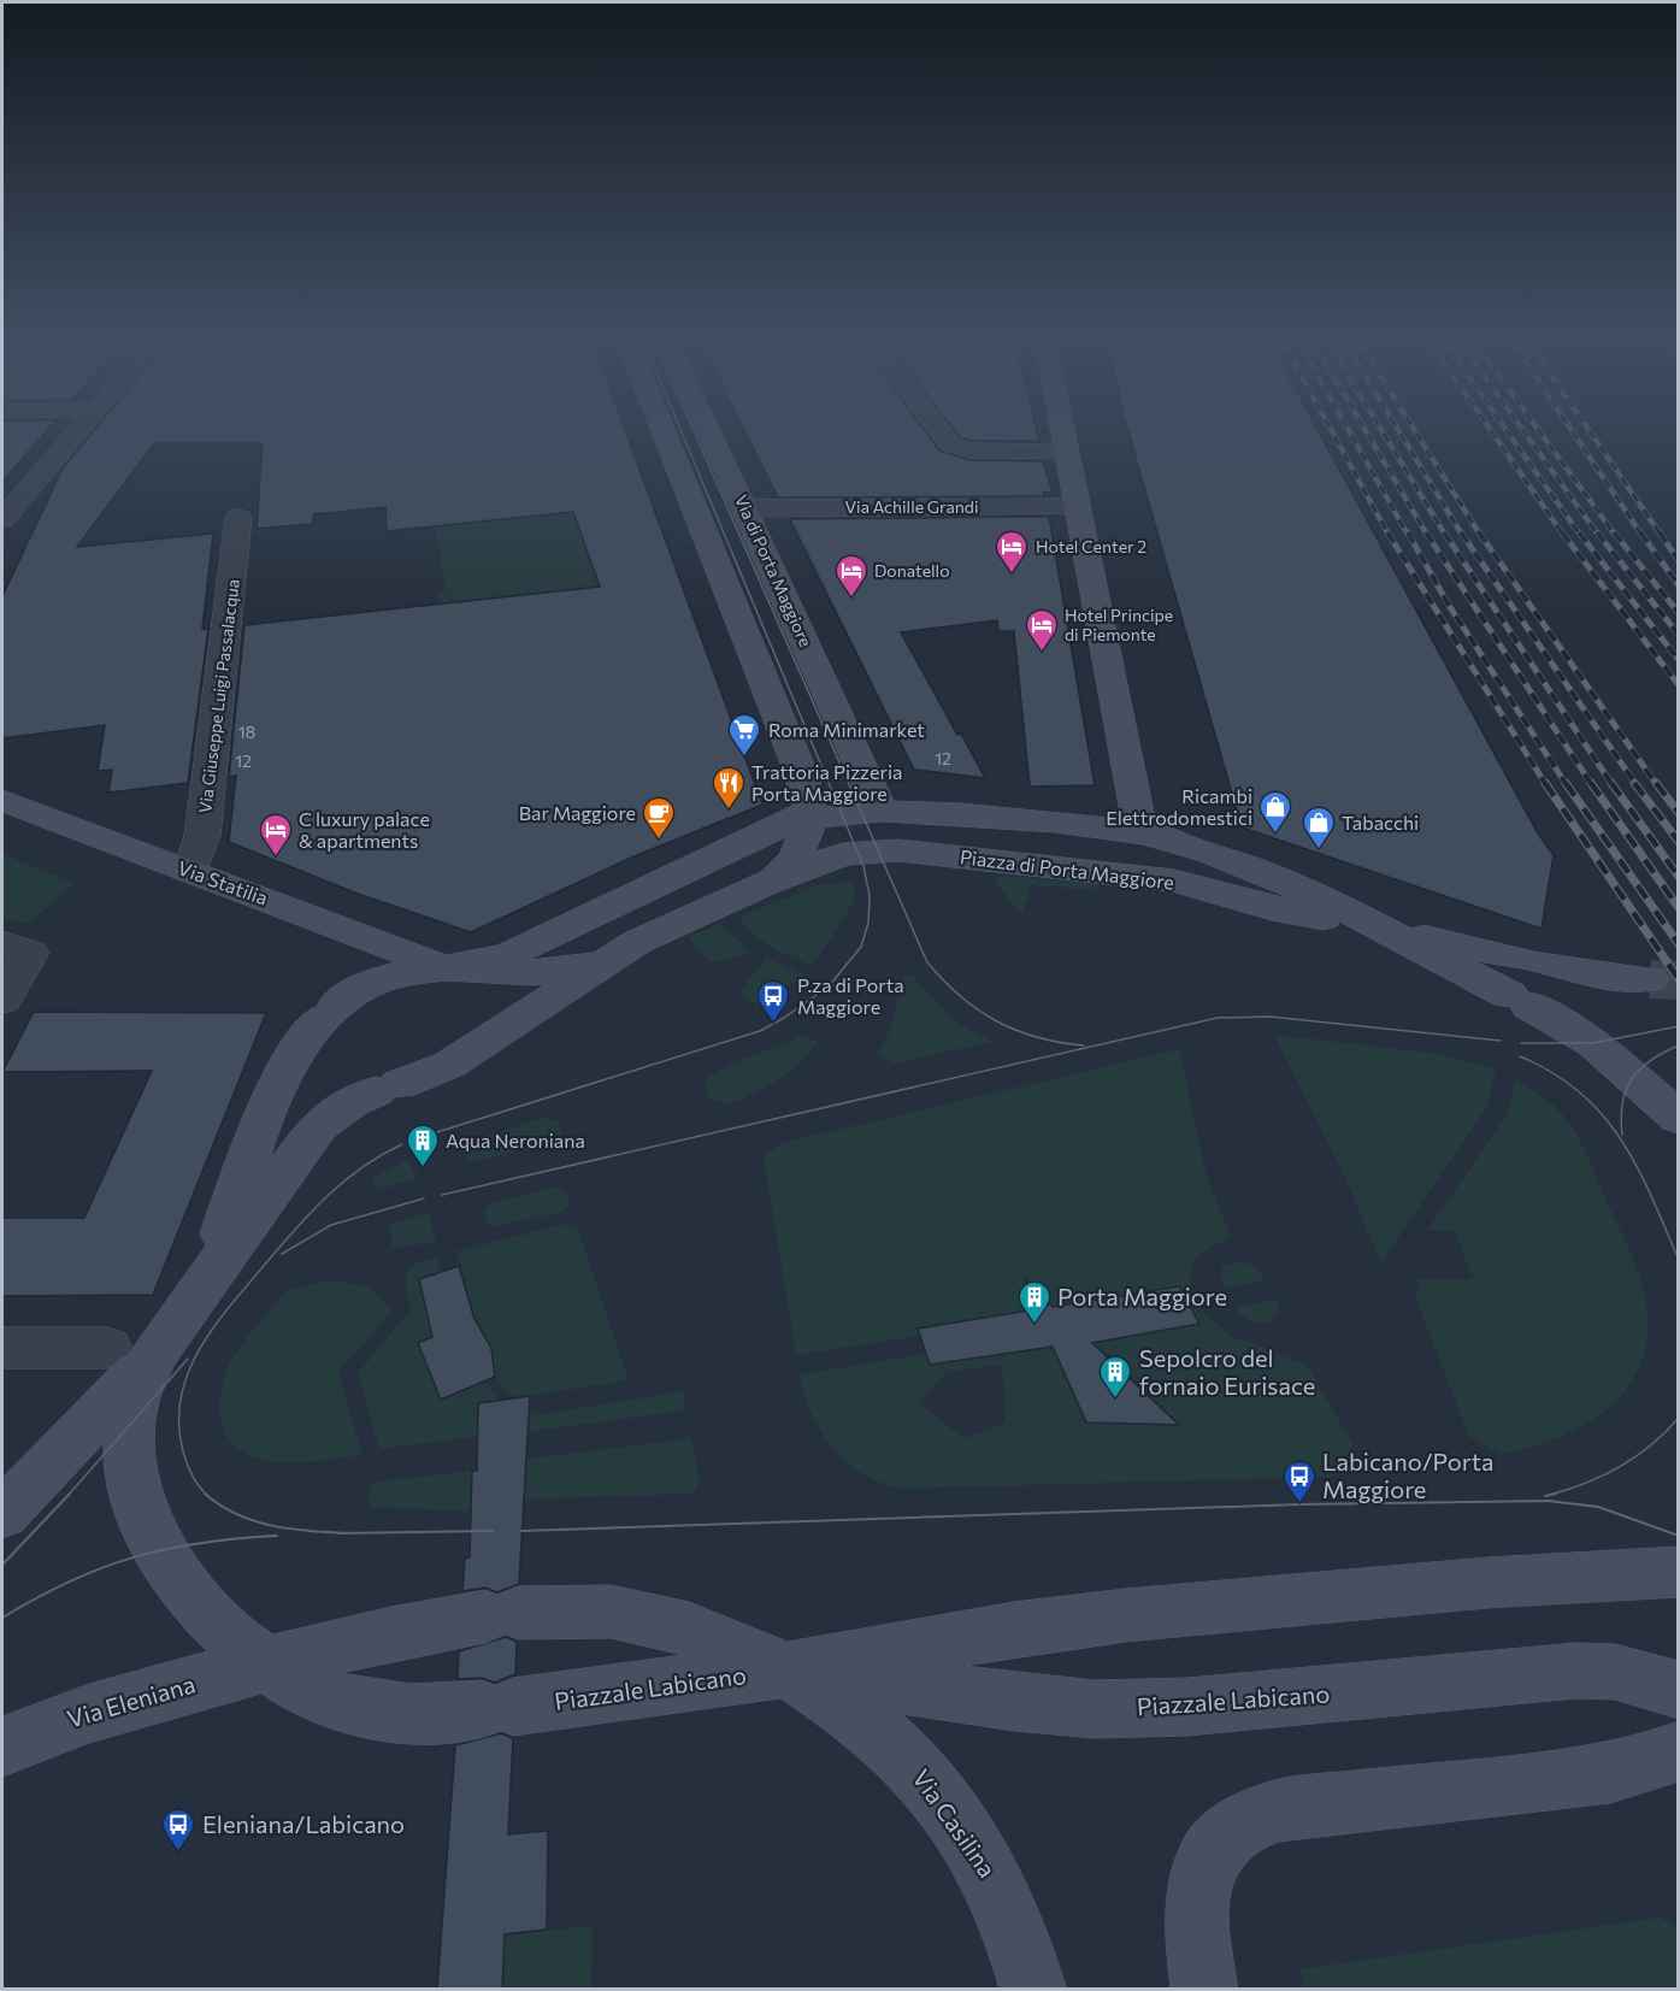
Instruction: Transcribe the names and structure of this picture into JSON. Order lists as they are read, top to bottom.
{
  "streets": {
    "main road": [
      "Via di Porta Maggiore",
      "Piazza di Porta Maggiore",
      "Via Statilia",
      "Piazzale Labicano",
      "Via Eleniana",
      "Via Casilina"
    ],
    "street": ["Via Achille Grandi", "Via Giuseppe Luigi Passalacqua"]
  },
  "crossings": [
    ["Via Achille Grandi", "Via di Porta Maggiore"],
    ["Via di Porta Maggiore", "Piazza di Porta Maggiore"],
    ["Via Giuseppe Luigi Passalacqua", "Via Statilia"],
    ["Piazza di Porta Maggiore", "Via Statilia"],
    ["Piazza di Porta Maggiore", "Piazzale Labicano"],
    ["Piazza di Porta Maggiore", "Via Eleniana"],
    ["Piazzale Labicano", "Via Eleniana"],
    ["Piazzale Labicano", "Via Casilina"]
  ],
  "places": {
    "hotel": [
      "Hotel Center 2",
      "Donatello",
      "Hotel Principe di Piemonte",
      "C luxury palace & apartments"
    ],
    "supermarket": ["Roma Minimarket"],
    "restaurant": ["Trattoria Pizzeria Porta Maggiore"],
    "shop": ["Ricambi Elettrodomestici", "Tabacchi"],
    "cafe": ["Bar Maggiore"],
    "bus stop": ["P.za di Porta Maggiore", "Labicano/Porta Maggiore", "Eleniana/Labicano"],
    "building": ["Aqua Neroniana", "Porta Maggiore", "Sepolcro del fornaio Eurisace"]
  },
  "house_numbers": ["18", "12", "12"]
}
